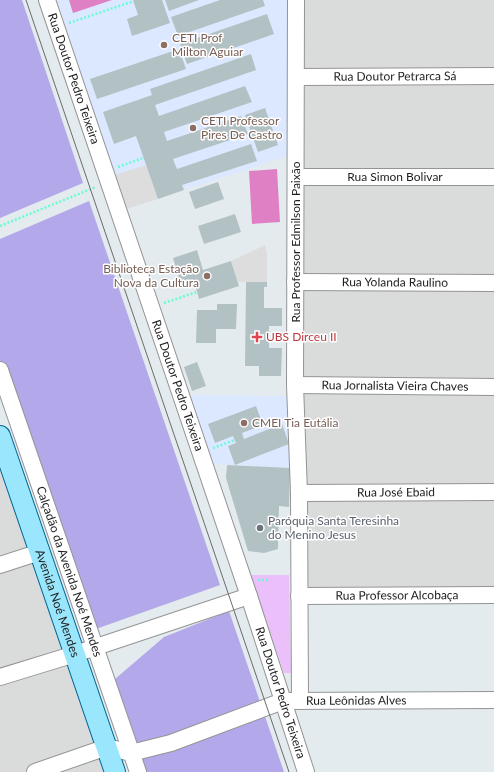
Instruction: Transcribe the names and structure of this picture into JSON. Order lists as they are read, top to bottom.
{
  "streets": {
    "main road": ["Avenida Noé Mendes"],
    "street": [
      "Rua Doutor Petrarca Sá",
      "Rua Doutor Pedro Teixeira",
      "Rua Simon Bolivar",
      "Rua Professor Edmilson Paixão",
      "Rua Yolanda Raulino",
      "Rua Jornalista Vieira Chaves",
      "Rua José Ebaid",
      "Calçadão da Avenida Noé Mendes",
      "Rua Professor Alcobaça",
      "Rua Leônidas Alves"
    ]
  },
  "crossings": [
    ["Rua Doutor Petrarca Sá", "Rua Professor Edmilson Paixão"],
    ["Rua Doutor Pedro Teixeira", "Rua Leônidas Alves"],
    ["Rua Simon Bolivar", "Rua Professor Edmilson Paixão"],
    ["Rua Professor Edmilson Paixão", "Rua Yolanda Raulino"],
    ["Rua Professor Edmilson Paixão", "Rua Jornalista Vieira Chaves"],
    ["Rua Professor Edmilson Paixão", "Rua José Ebaid"],
    ["Rua Professor Edmilson Paixão", "Rua Professor Alcobaça"],
    ["Rua Professor Edmilson Paixão", "Rua Leônidas Alves"],
    ["Calçadão da Avenida Noé Mendes", "Rua Leônidas Alves"],
    ["Avenida Noé Mendes", "Rua Leônidas Alves"]
  ],
  "places": {
    "other": [
      "CETI Prof Milton Aguiar",
      "CETI Professor Pires De Castro",
      "Biblioteca Estação Nova da Cultura",
      "CMEI Tia Eutália",
      "Paróquia Santa Teresinha do Menino Jesus"
    ],
    "health": ["UBS Dirceu II"]
  }
}
